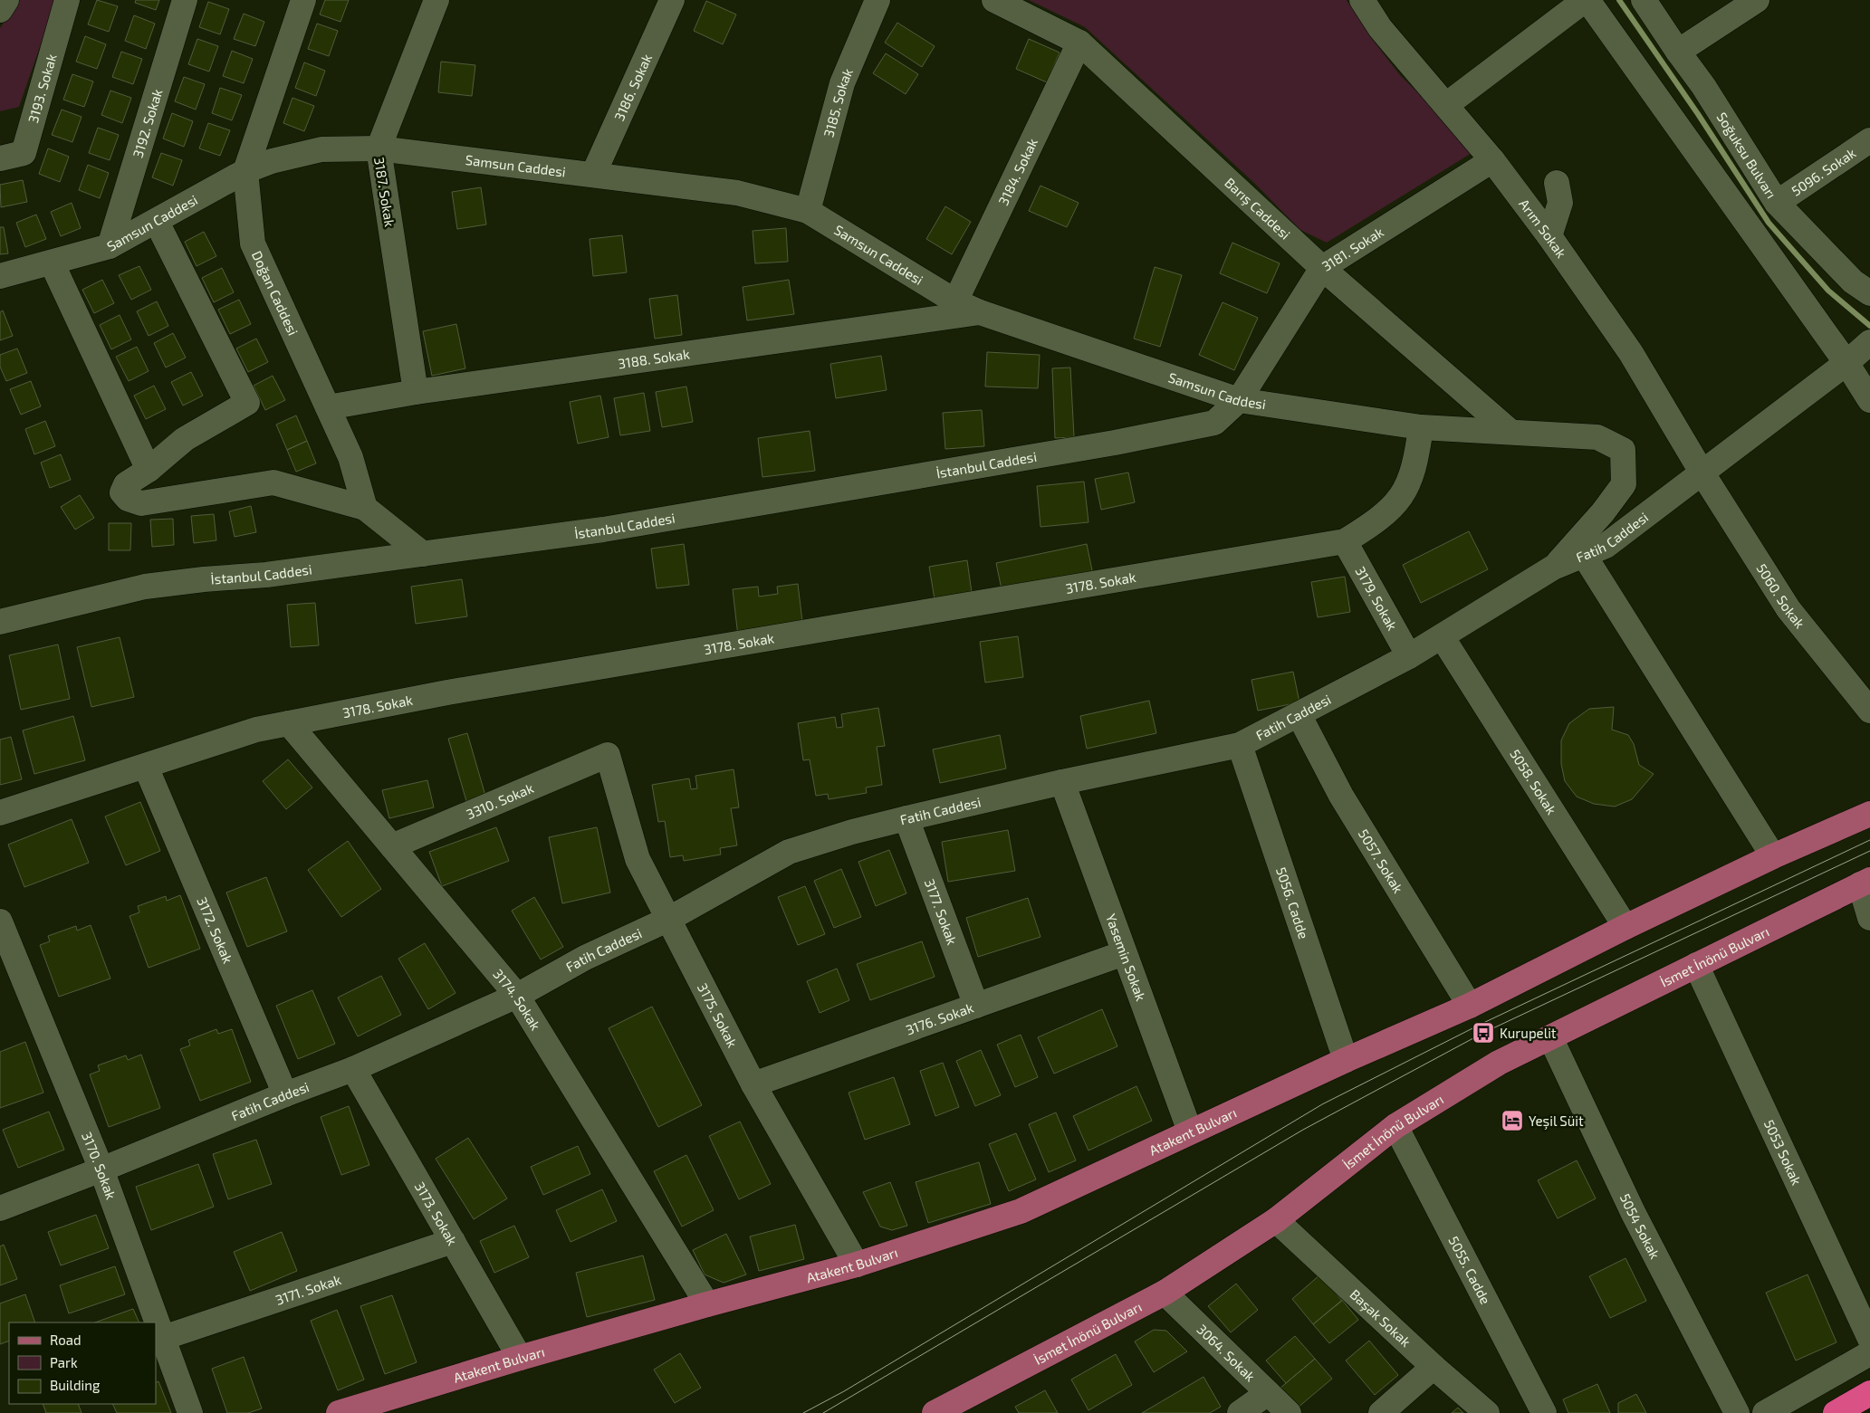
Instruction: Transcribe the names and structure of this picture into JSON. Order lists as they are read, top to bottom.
{
  "streets": {
    "main road": ["İsmet İnönü Bulvarı", "Atakent Bulvarı"],
    "street": [
      "3193. Sokak",
      "3186. Sokak",
      "3185. Sokak",
      "3192. Sokak",
      "Soğuksu Bulvarı",
      "Samsun Caddesi",
      "5096. Sokak",
      "3184. Sokak",
      "3187. Sokak",
      "Barış Caddesi",
      "Arım Sokak",
      "3181. Sokak",
      "Doğan Caddesi",
      "3188. Sokak",
      "İstanbul Caddesi",
      "Fatih Caddesi",
      "3178. Sokak",
      "5060. Sokak",
      "3179. Sokak",
      "5058. Sokak",
      "3310. Sokak",
      "5057. Sokak",
      "5056. Cadde",
      "3177. Sokak",
      "3172. Sokak",
      "Yasemin Sokak",
      "3174. Sokak",
      "3175. Sokak",
      "3176. Sokak",
      "5053 Sokak",
      "3170. Sokak",
      "3173. Sokak",
      "5054 Sokak",
      "5055. Cadde",
      "3171. Sokak",
      "Başak Sokak",
      "3064. Sokak"
    ]
  },
  "crossings": [
    ["3186. Sokak", "Samsun Caddesi"],
    ["3185. Sokak", "Samsun Caddesi"],
    ["3192. Sokak", "Samsun Caddesi"],
    ["Soğuksu Bulvarı", "5096. Sokak"],
    ["Samsun Caddesi", "3184. Sokak"],
    ["Samsun Caddesi", "3187. Sokak"],
    ["Samsun Caddesi", "Barış Caddesi"],
    ["Samsun Caddesi", "3181. Sokak"],
    ["Samsun Caddesi", "Doğan Caddesi"],
    ["Samsun Caddesi", "3188. Sokak"],
    ["Samsun Caddesi", "İstanbul Caddesi"],
    ["Samsun Caddesi", "Fatih Caddesi"],
    ["Samsun Caddesi", "3178. Sokak"],
    ["3184. Sokak", "Barış Caddesi"],
    ["3187. Sokak", "3188. Sokak"],
    ["Barış Caddesi", "3181. Sokak"],
    ["Arım Sokak", "3181. Sokak"],
    ["Arım Sokak", "Fatih Caddesi"],
    ["Arım Sokak", "5060. Sokak"],
    ["3181. Sokak", "İstanbul Caddesi"],
    ["Doğan Caddesi", "3188. Sokak"],
    ["Fatih Caddesi", "5060. Sokak"],
    ["Fatih Caddesi", "3179. Sokak"],
    ["Fatih Caddesi", "5058. Sokak"],
    ["Fatih Caddesi", "5057. Sokak"],
    ["Fatih Caddesi", "5056. Cadde"],
    ["Fatih Caddesi", "3177. Sokak"],
    ["Fatih Caddesi", "3172. Sokak"],
    ["Fatih Caddesi", "Yasemin Sokak"],
    ["Fatih Caddesi", "3174. Sokak"],
    ["Fatih Caddesi", "3175. Sokak"],
    ["Fatih Caddesi", "3170. Sokak"],
    ["Fatih Caddesi", "3173. Sokak"],
    ["3178. Sokak", "3179. Sokak"],
    ["3178. Sokak", "3172. Sokak"],
    ["3178. Sokak", "3174. Sokak"],
    ["3310. Sokak", "3174. Sokak"],
    ["3310. Sokak", "3175. Sokak"],
    ["5056. Cadde", "Atakent Bulvarı"],
    ["3177. Sokak", "3176. Sokak"],
    ["İsmet İnönü Bulvarı", "5053 Sokak"],
    ["İsmet İnönü Bulvarı", "5054 Sokak"],
    ["İsmet İnönü Bulvarı", "5055. Cadde"],
    ["İsmet İnönü Bulvarı", "Başak Sokak"],
    ["İsmet İnönü Bulvarı", "3064. Sokak"],
    ["Yasemin Sokak", "3176. Sokak"],
    ["Yasemin Sokak", "Atakent Bulvarı"],
    ["3174. Sokak", "Atakent Bulvarı"],
    ["3175. Sokak", "3176. Sokak"],
    ["3175. Sokak", "Atakent Bulvarı"],
    ["Atakent Bulvarı", "3173. Sokak"],
    ["3170. Sokak", "3171. Sokak"],
    ["3173. Sokak", "3171. Sokak"]
  ],
  "places": {
    "bus stop": ["Kurupelit"],
    "hotel": ["Yeşil Süit"]
  },
  "legend": ["Road", "Park", "Building"]
}
